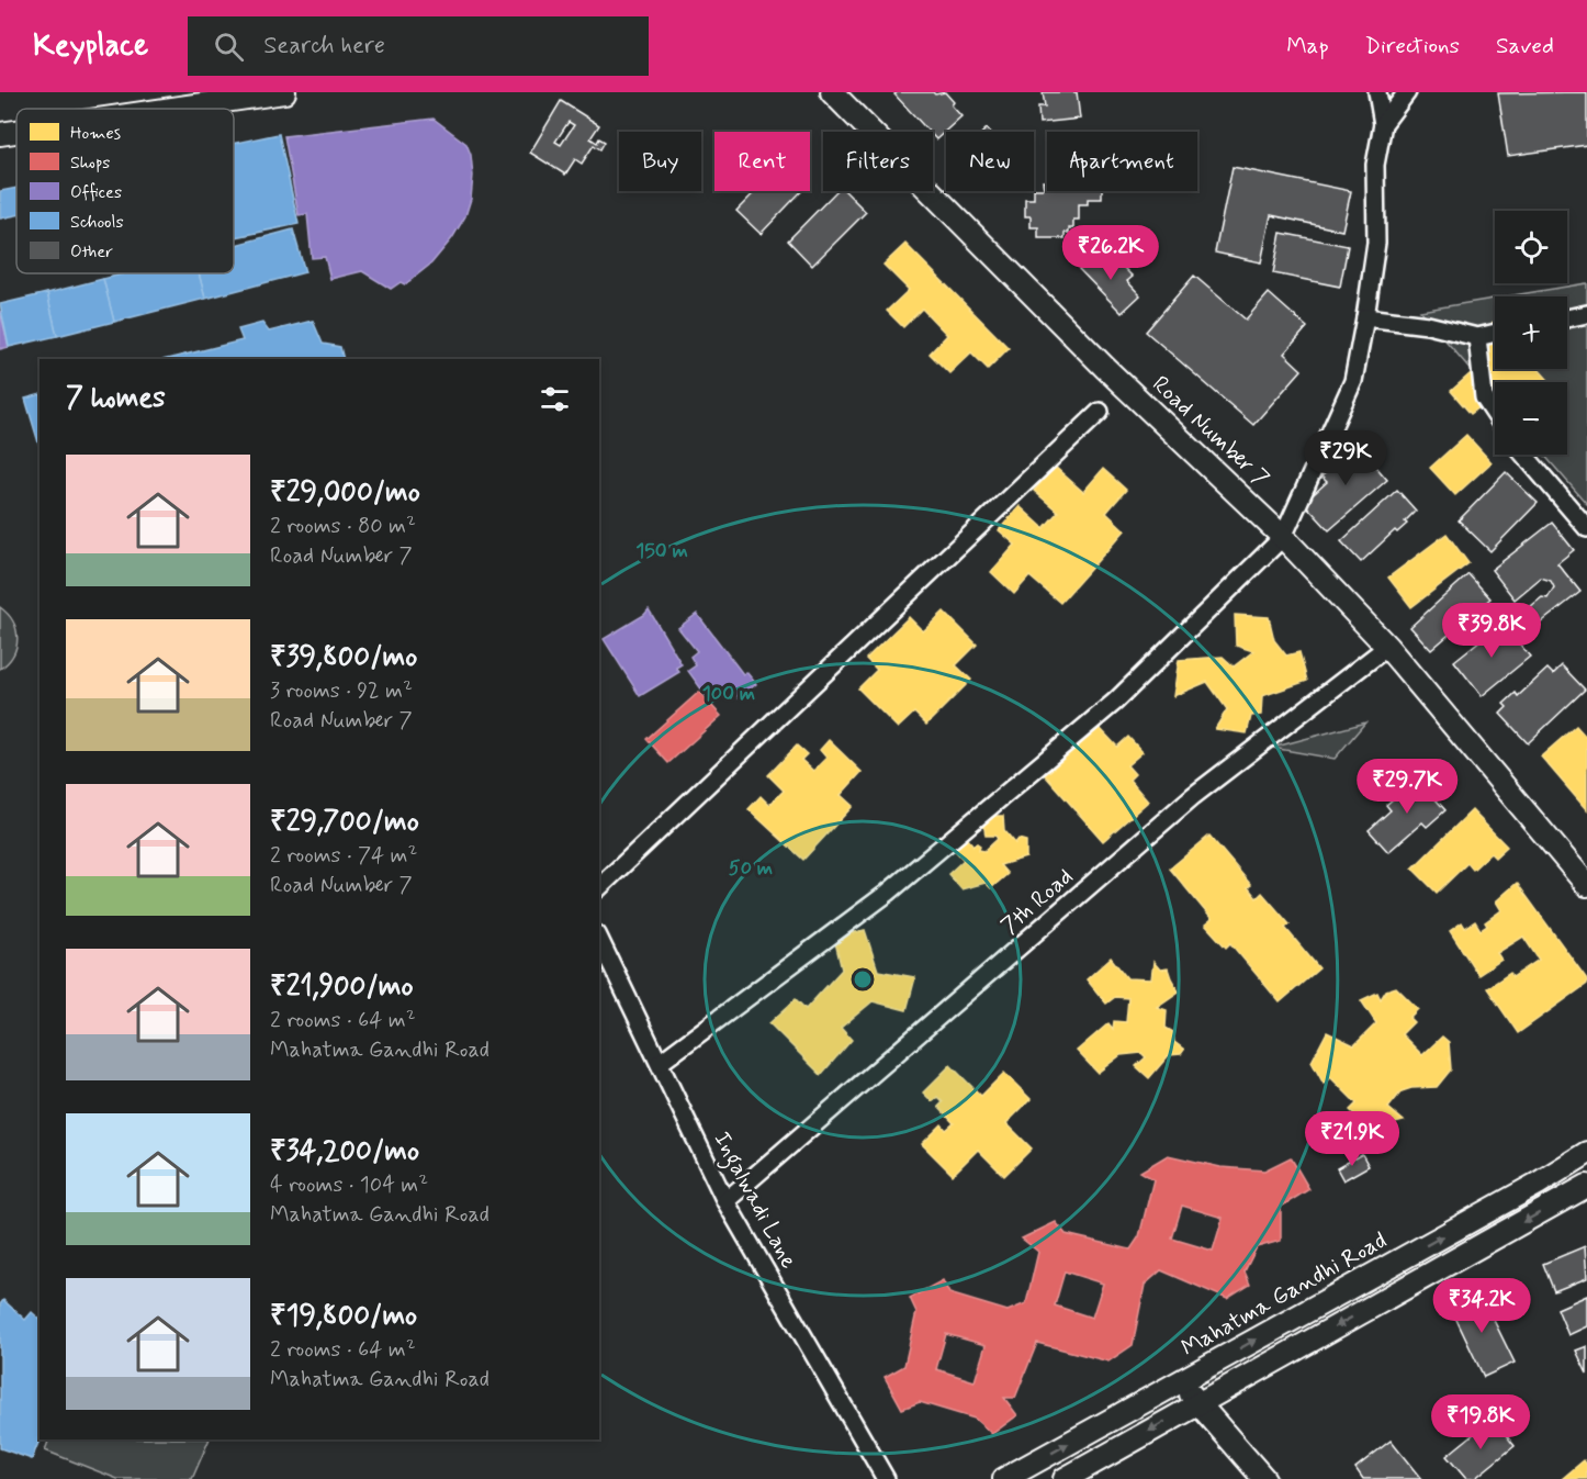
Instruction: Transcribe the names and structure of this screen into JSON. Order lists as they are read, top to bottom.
{
  "streets": {
    "street": [
      "Road Number 7",
      "7th Road",
      "Ingalwadi Lane",
      "Mahatma Gandhi Road"
    ]
  },
  "crossings": [
    ["Road Number 7", "7th Road"],
    ["7th Road", "Ingalwadi Lane"]
  ],
  "legend": [
    "Homes",
    "Shops",
    "Offices",
    "Schools",
    "Other"
  ],
  "page": {
    "header": "Keyplace",
    "search": "Search here",
    "nav": ["Map", "Directions", "Saved"],
    "chip": [
      "Buy",
      "Rent",
      "Filters",
      "New",
      "Apartment"
    ],
    "map_buttons": ["+", "−"],
    "price": [
      "₹26.2K",
      "₹29K",
      "₹39.8K",
      "₹29.7K",
      "₹21.9K",
      "₹34.2K",
      "₹19.8K"
    ],
    "heading": "7 homes",
    "list": [
      {
        "name": "₹29,000/mo",
        "note": "2 rooms · 80 m² · Road Number 7"
      },
      {
        "name": "₹39,800/mo",
        "note": "3 rooms · 92 m² · Road Number 7"
      },
      {
        "name": "₹29,700/mo",
        "note": "2 rooms · 74 m² · Road Number 7"
      },
      {
        "name": "₹21,900/mo",
        "note": "2 rooms · 64 m² · Mahatma Gandhi Road"
      },
      {
        "name": "₹34,200/mo",
        "note": "4 rooms · 104 m² · Mahatma Gandhi Road"
      },
      {
        "name": "₹19,800/mo",
        "note": "2 rooms · 64 m² · Mahatma Gandhi Road"
      }
    ]
  },
  "rings": ["150 m", "100 m", "50 m"]
}
